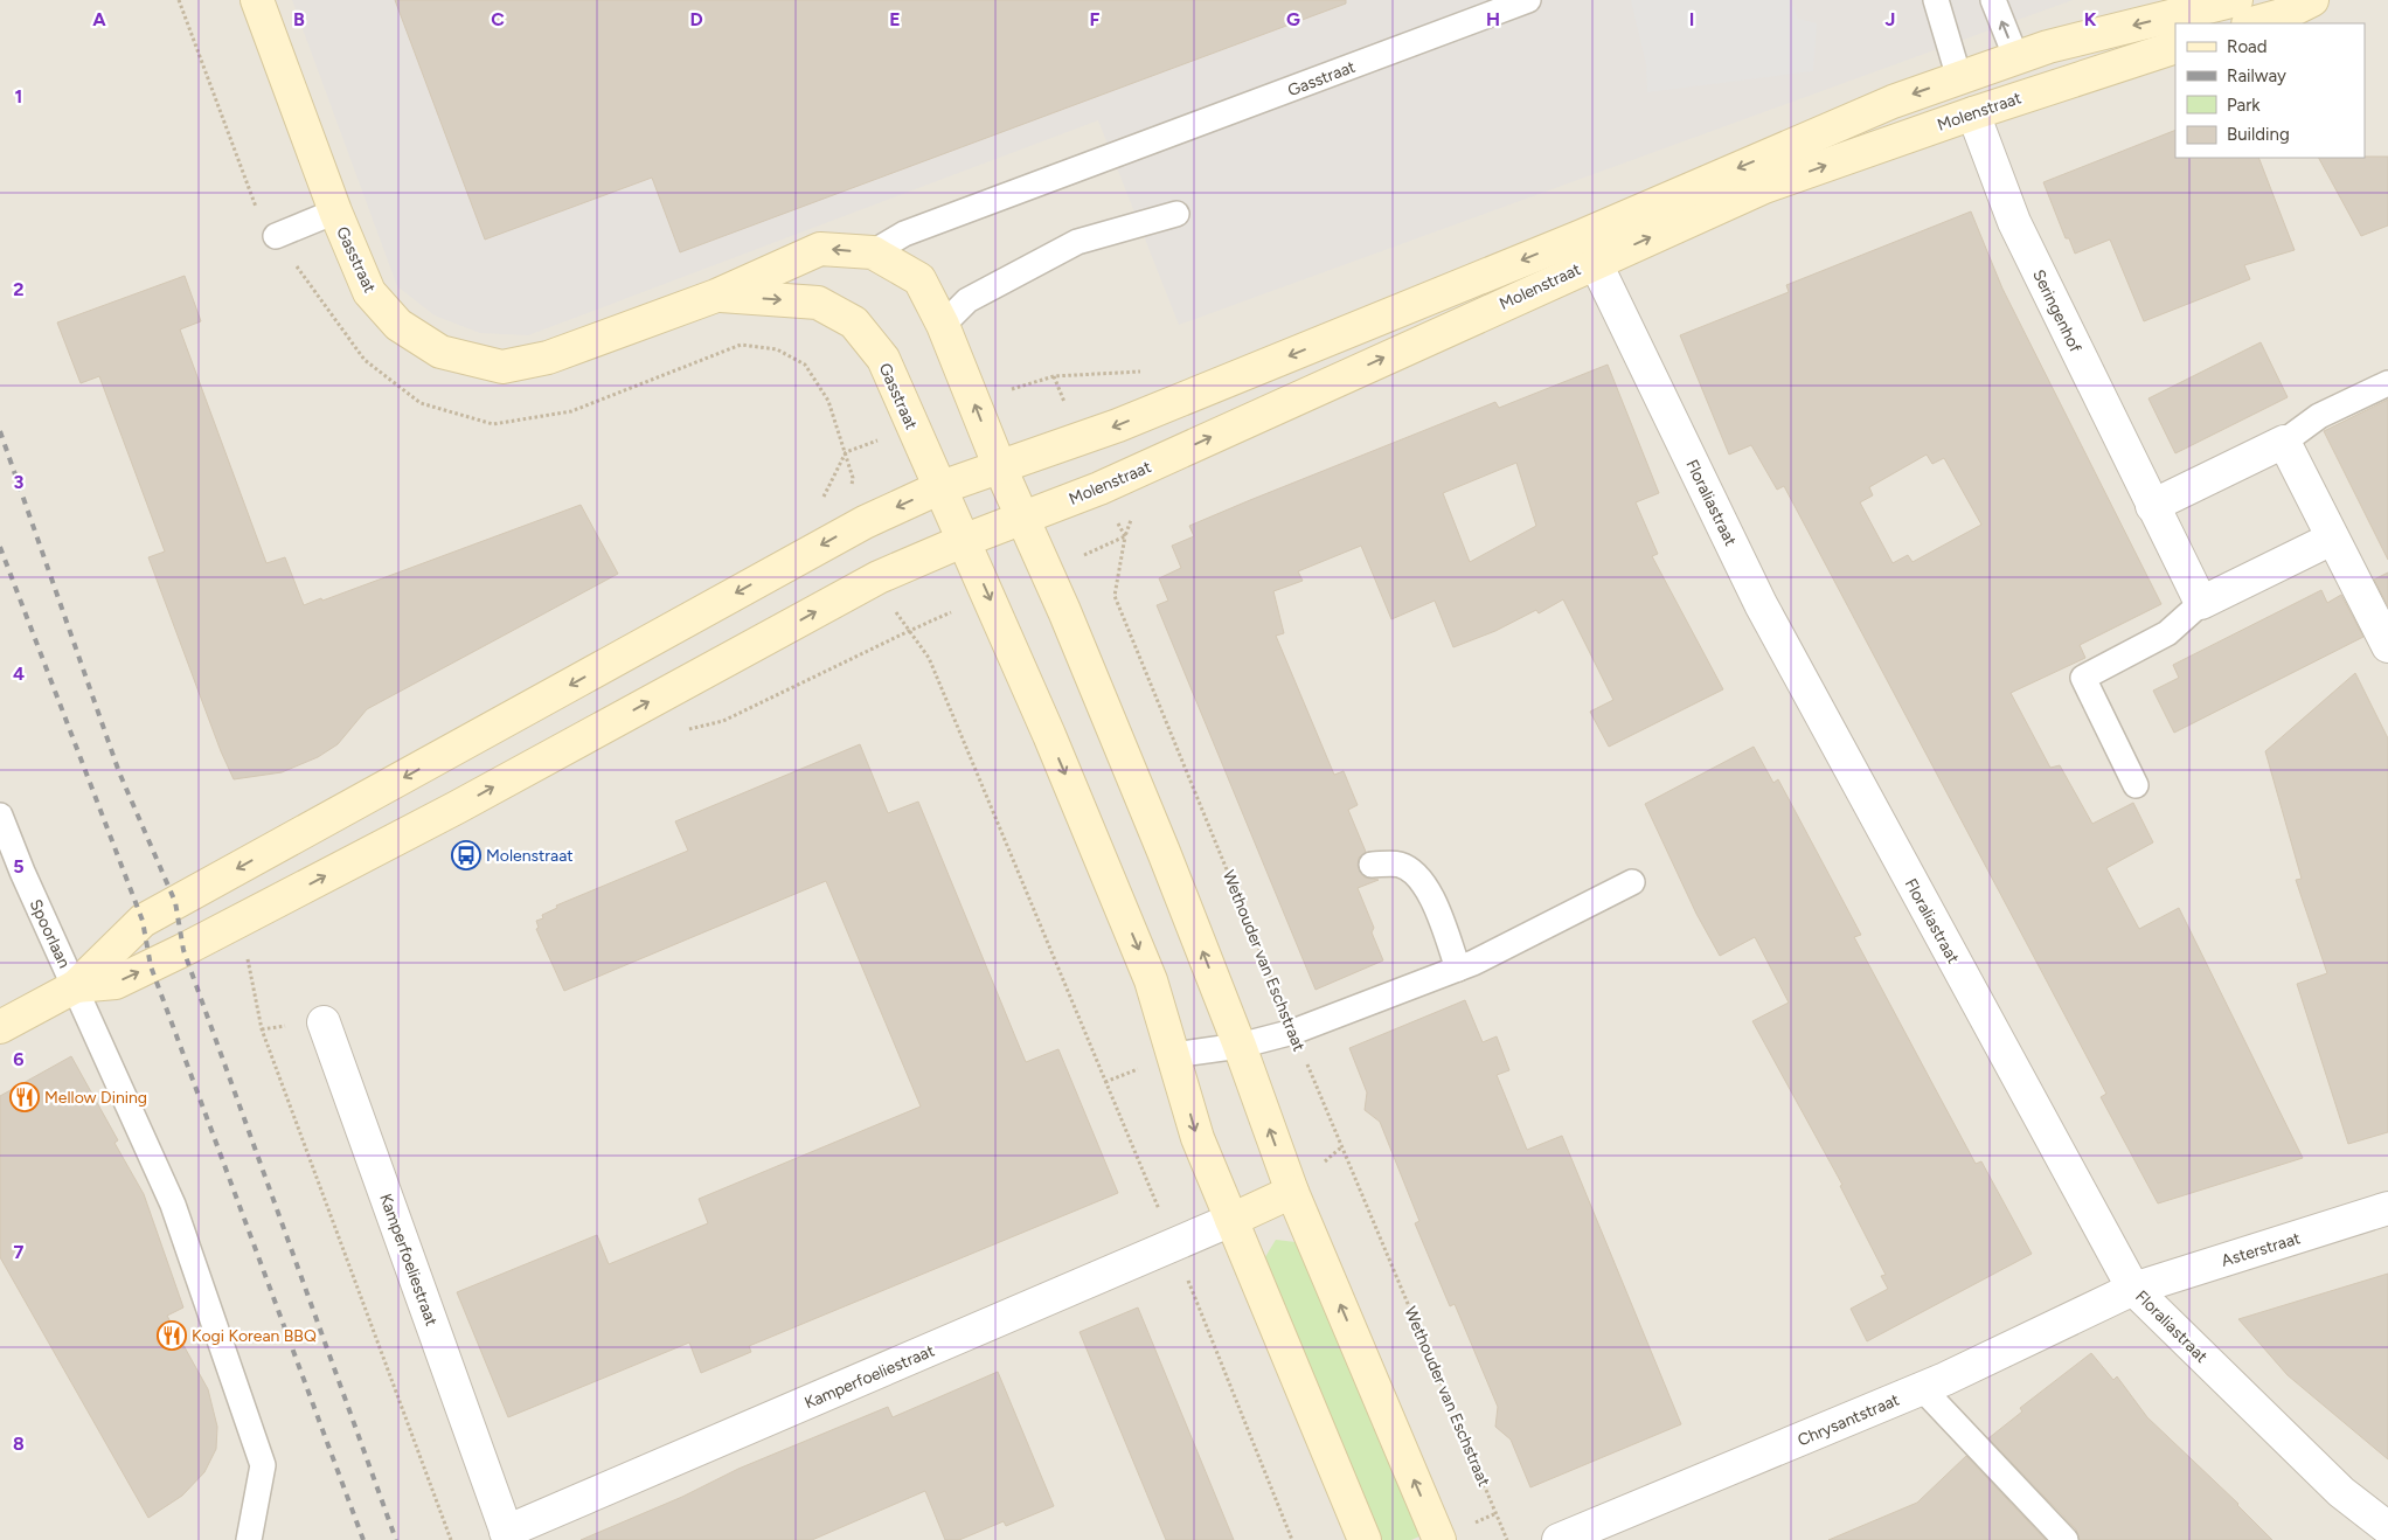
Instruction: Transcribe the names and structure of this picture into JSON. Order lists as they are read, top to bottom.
{
  "streets": {
    "street": [
      "Gasstraat",
      "Molenstraat",
      "Seringenhof",
      "Floraliastraat",
      "Asterstraat",
      "Kamperfoeliestraat",
      "Chrysantstraat"
    ],
    "lane": ["Spoorlaan"],
    "path": ["Wethouder van Eschstraat"]
  },
  "crossings": [
    ["Gasstraat", "Molenstraat"],
    ["Molenstraat", "Seringenhof"],
    ["Molenstraat", "Floraliastraat"],
    ["Molenstraat", "Spoorlaan"],
    ["Molenstraat", "Wethouder van Eschstraat"],
    ["Floraliastraat", "Asterstraat"],
    ["Floraliastraat", "Chrysantstraat"],
    ["Asterstraat", "Chrysantstraat"]
  ],
  "places": {
    "bus stop": ["Molenstraat"],
    "restaurant": ["Mellow Dining", "Kogi Korean BBQ"]
  },
  "legend": [
    "Road",
    "Railway",
    "Park",
    "Building"
  ],
  "grid": {
    "columns": [
      "A",
      "B",
      "C",
      "D",
      "E",
      "F",
      "G",
      "H",
      "I",
      "J",
      "K"
    ],
    "rows": [
      "1",
      "2",
      "3",
      "4",
      "5",
      "6",
      "7",
      "8"
    ]
  }
}
